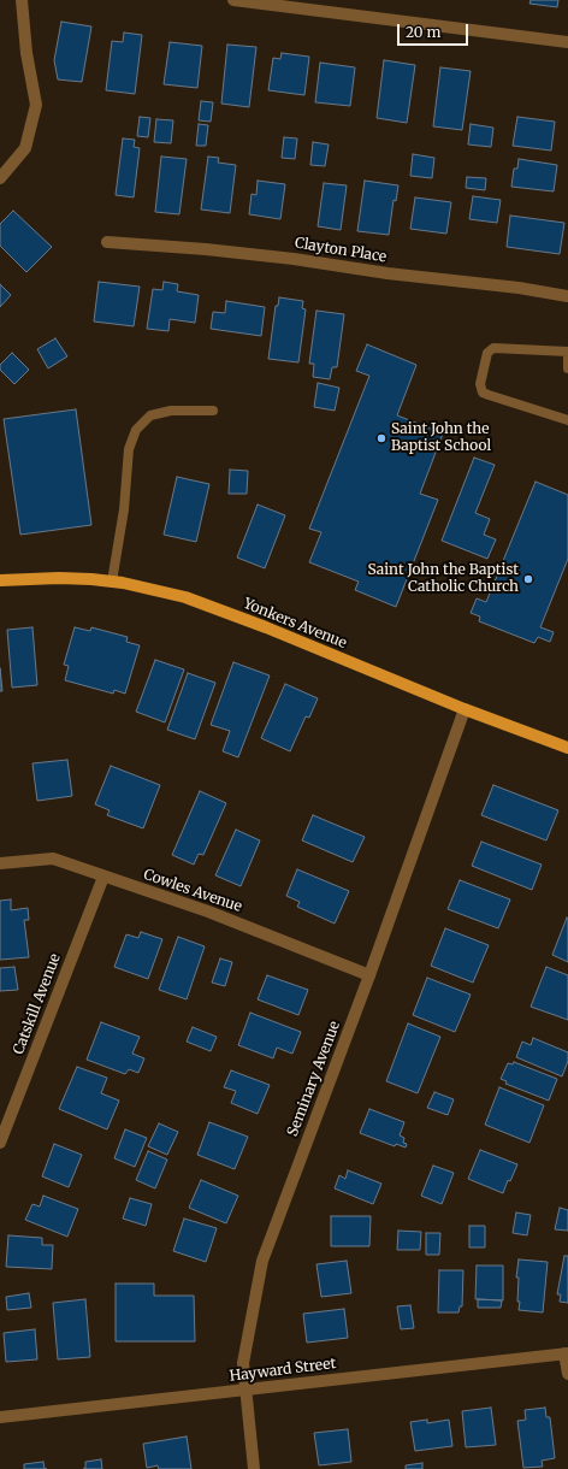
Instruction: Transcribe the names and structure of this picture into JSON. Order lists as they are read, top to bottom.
{
  "streets": {
    "main road": ["Yonkers Avenue"],
    "street": [
      "Clayton Place",
      "Cowles Avenue",
      "Catskill Avenue",
      "Seminary Avenue",
      "Hayward Street"
    ]
  },
  "crossings": [
    ["Yonkers Avenue", "Seminary Avenue"],
    ["Cowles Avenue", "Catskill Avenue"],
    ["Cowles Avenue", "Seminary Avenue"],
    ["Seminary Avenue", "Hayward Street"]
  ],
  "places": ["Saint John the Baptist School", "Saint John the Baptist Catholic Church"],
  "scale_bar": "20 m"
}
